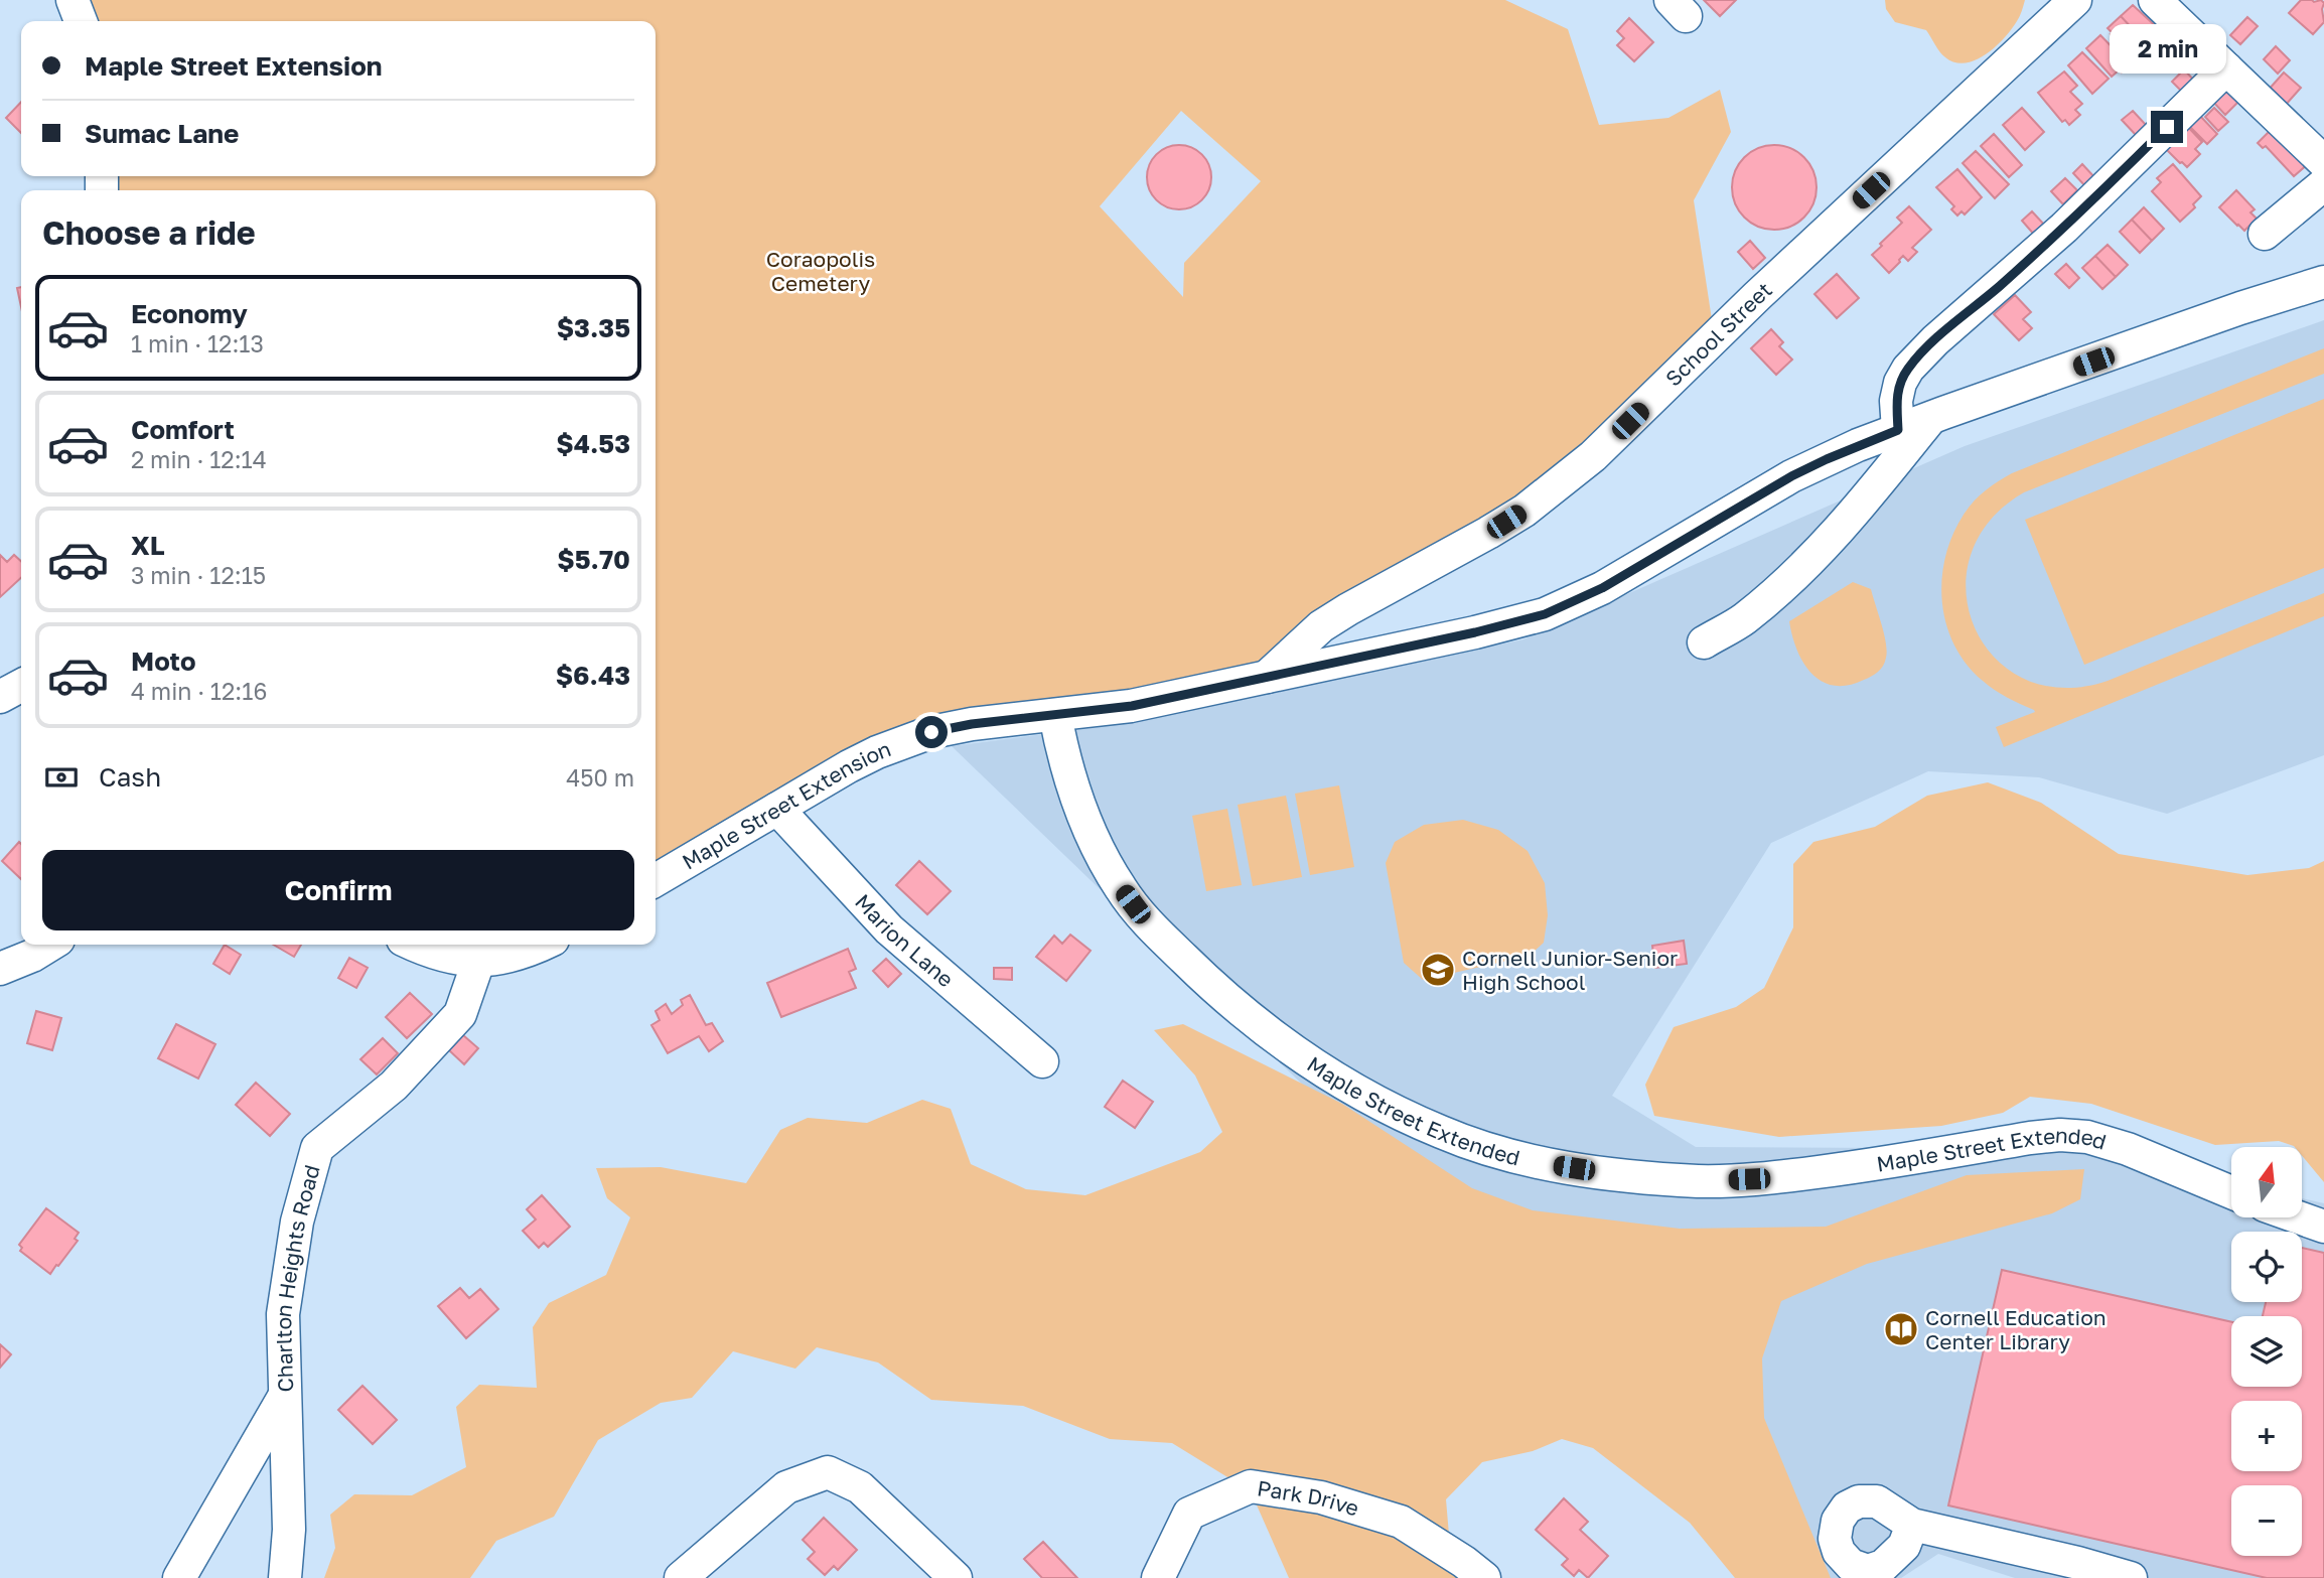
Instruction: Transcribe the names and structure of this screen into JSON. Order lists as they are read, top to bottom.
{
  "streets": {
    "street": [
      "School Street",
      "Maple Street Extension",
      "Marion Lane",
      "Maple Street Extended",
      "Charlton Heights Road",
      "Park Drive"
    ]
  },
  "crossings": [
    ["School Street", "Maple Street Extension"],
    ["Maple Street Extension", "Marion Lane"],
    ["Maple Street Extension", "Maple Street Extended"]
  ],
  "parks": ["Coraopolis Cemetery"],
  "places": {
    "school or university": ["Cornell Junior-Senior High School"],
    "library": ["Cornell Education Center Library"]
  },
  "north": "top",
  "page": {
    "banner": ["Maple Street Extension", "Sumac Lane"],
    "bubble": "2 min",
    "heading": "Choose a ride",
    "list": [
      {
        "name": "Economy",
        "note": "1 min · 12:13",
        "value": "$3.35"
      },
      {
        "name": "Comfort",
        "note": "2 min · 12:14",
        "value": "$4.53"
      },
      {
        "name": "XL",
        "note": "3 min · 12:15",
        "value": "$5.70"
      },
      {
        "name": "Moto",
        "note": "4 min · 12:16",
        "value": "$6.43"
      }
    ],
    "pay": ["Cash", "450 m"],
    "buttons": "Confirm",
    "map_buttons": ["+", "−"]
  }
}
